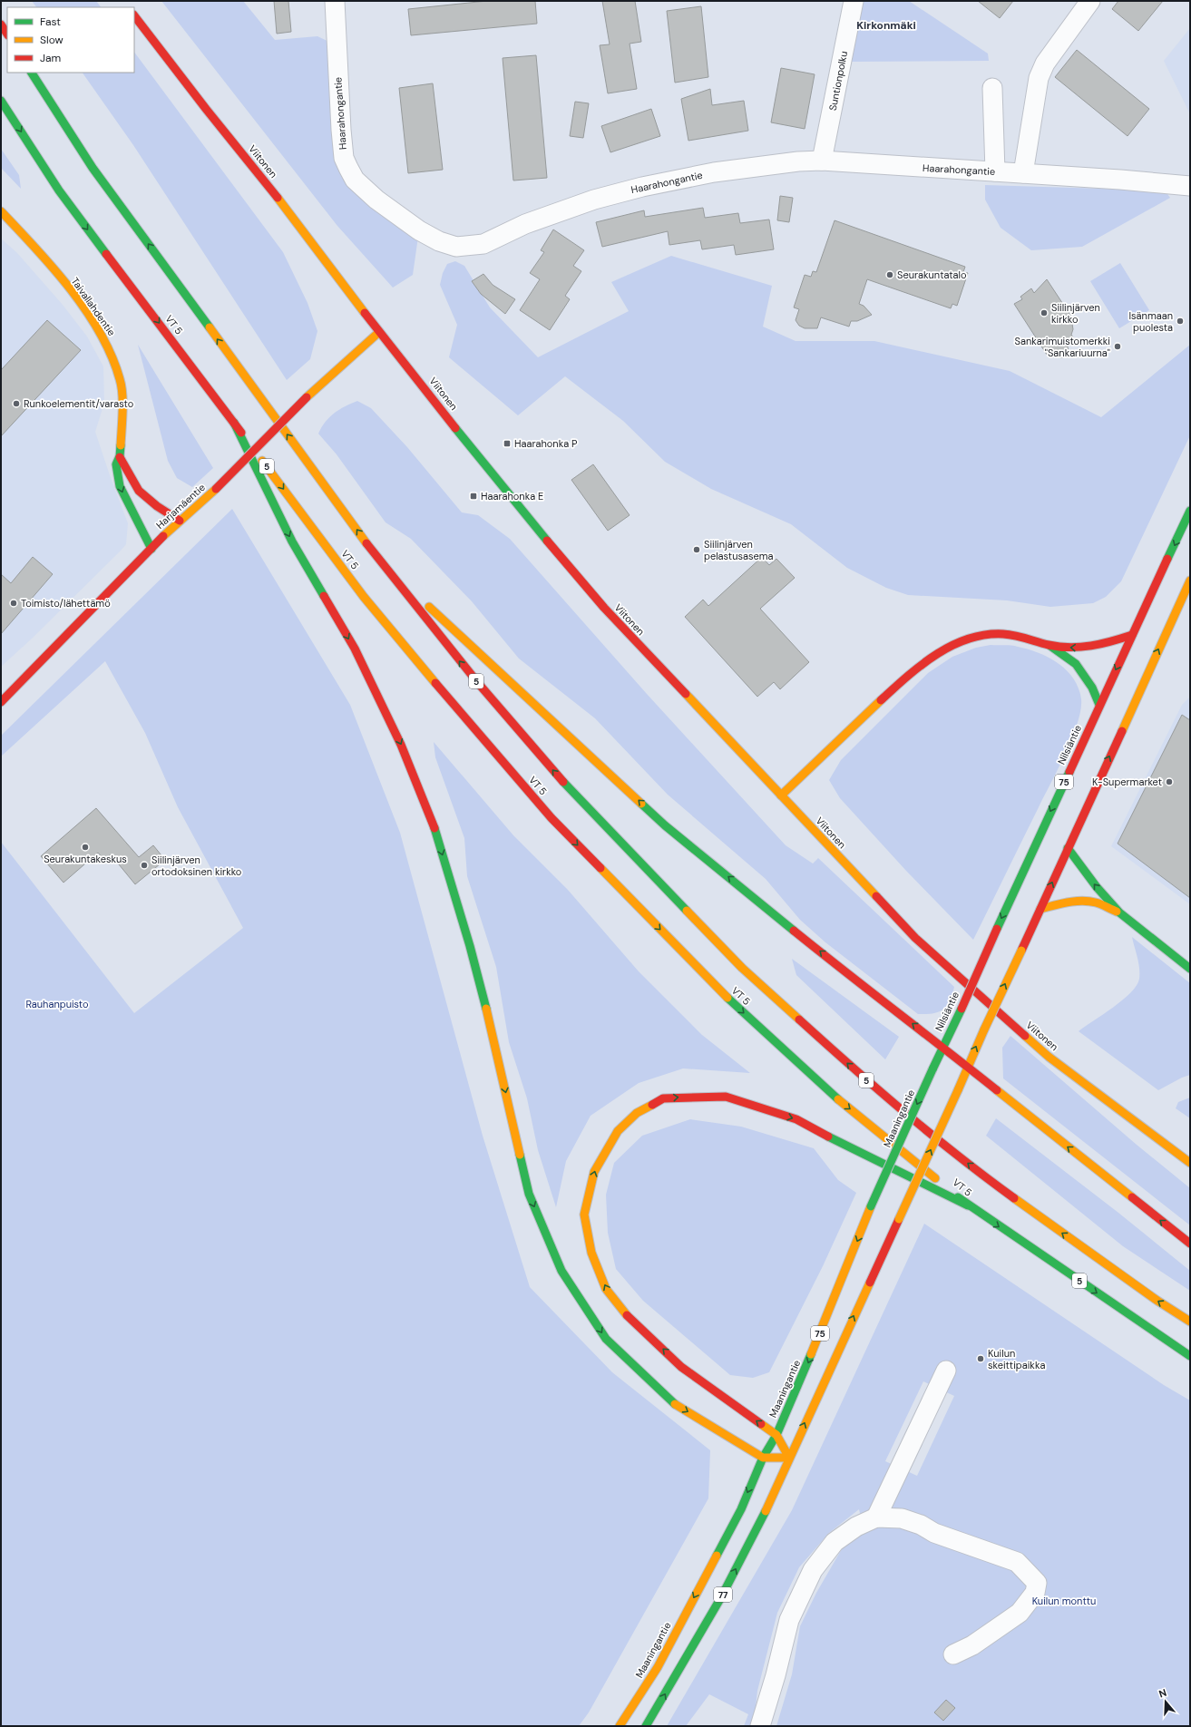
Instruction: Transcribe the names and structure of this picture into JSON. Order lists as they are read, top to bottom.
{
  "streets": {
    "main road": [
      "Viitonen",
      "Taivallahdentie",
      "VT 5",
      "5",
      "Harjamäentie",
      "Nilsiäntie",
      "75",
      "Maaningantie",
      "77"
    ],
    "street": ["Suntionpolku", "Haarahongantie"]
  },
  "crossings": [
    ["Suntionpolku", "Haarahongantie"],
    ["Viitonen", "Harjamäentie"],
    ["Taivallahdentie", "Harjamäentie"],
    ["Nilsiäntie", "Maaningantie"],
    ["75", "77"]
  ],
  "districts": ["Kirkonmäki"],
  "parks": ["Rauhanpuisto", "Kuilun monttu"],
  "places": {
    "other": [
      "Seurakuntatalo",
      "Siilinjärven kirkko",
      "Isänmaan puolesta",
      "Sankarimuistomerkki \"Sankariuurna\"",
      "Runkoelementit/varasto",
      "Siilinjärven pelastusasema",
      "Toimisto/lähettämö",
      "K-Supermarket",
      "Seurakuntakeskus",
      "Siilinjärven ortodoksinen kirkko",
      "Kuilun skeittipaikka"
    ],
    "transit": ["Haarahonka P", "Haarahonka E"]
  },
  "legend": ["Fast", "Slow", "Jam"],
  "north": "top"
}
